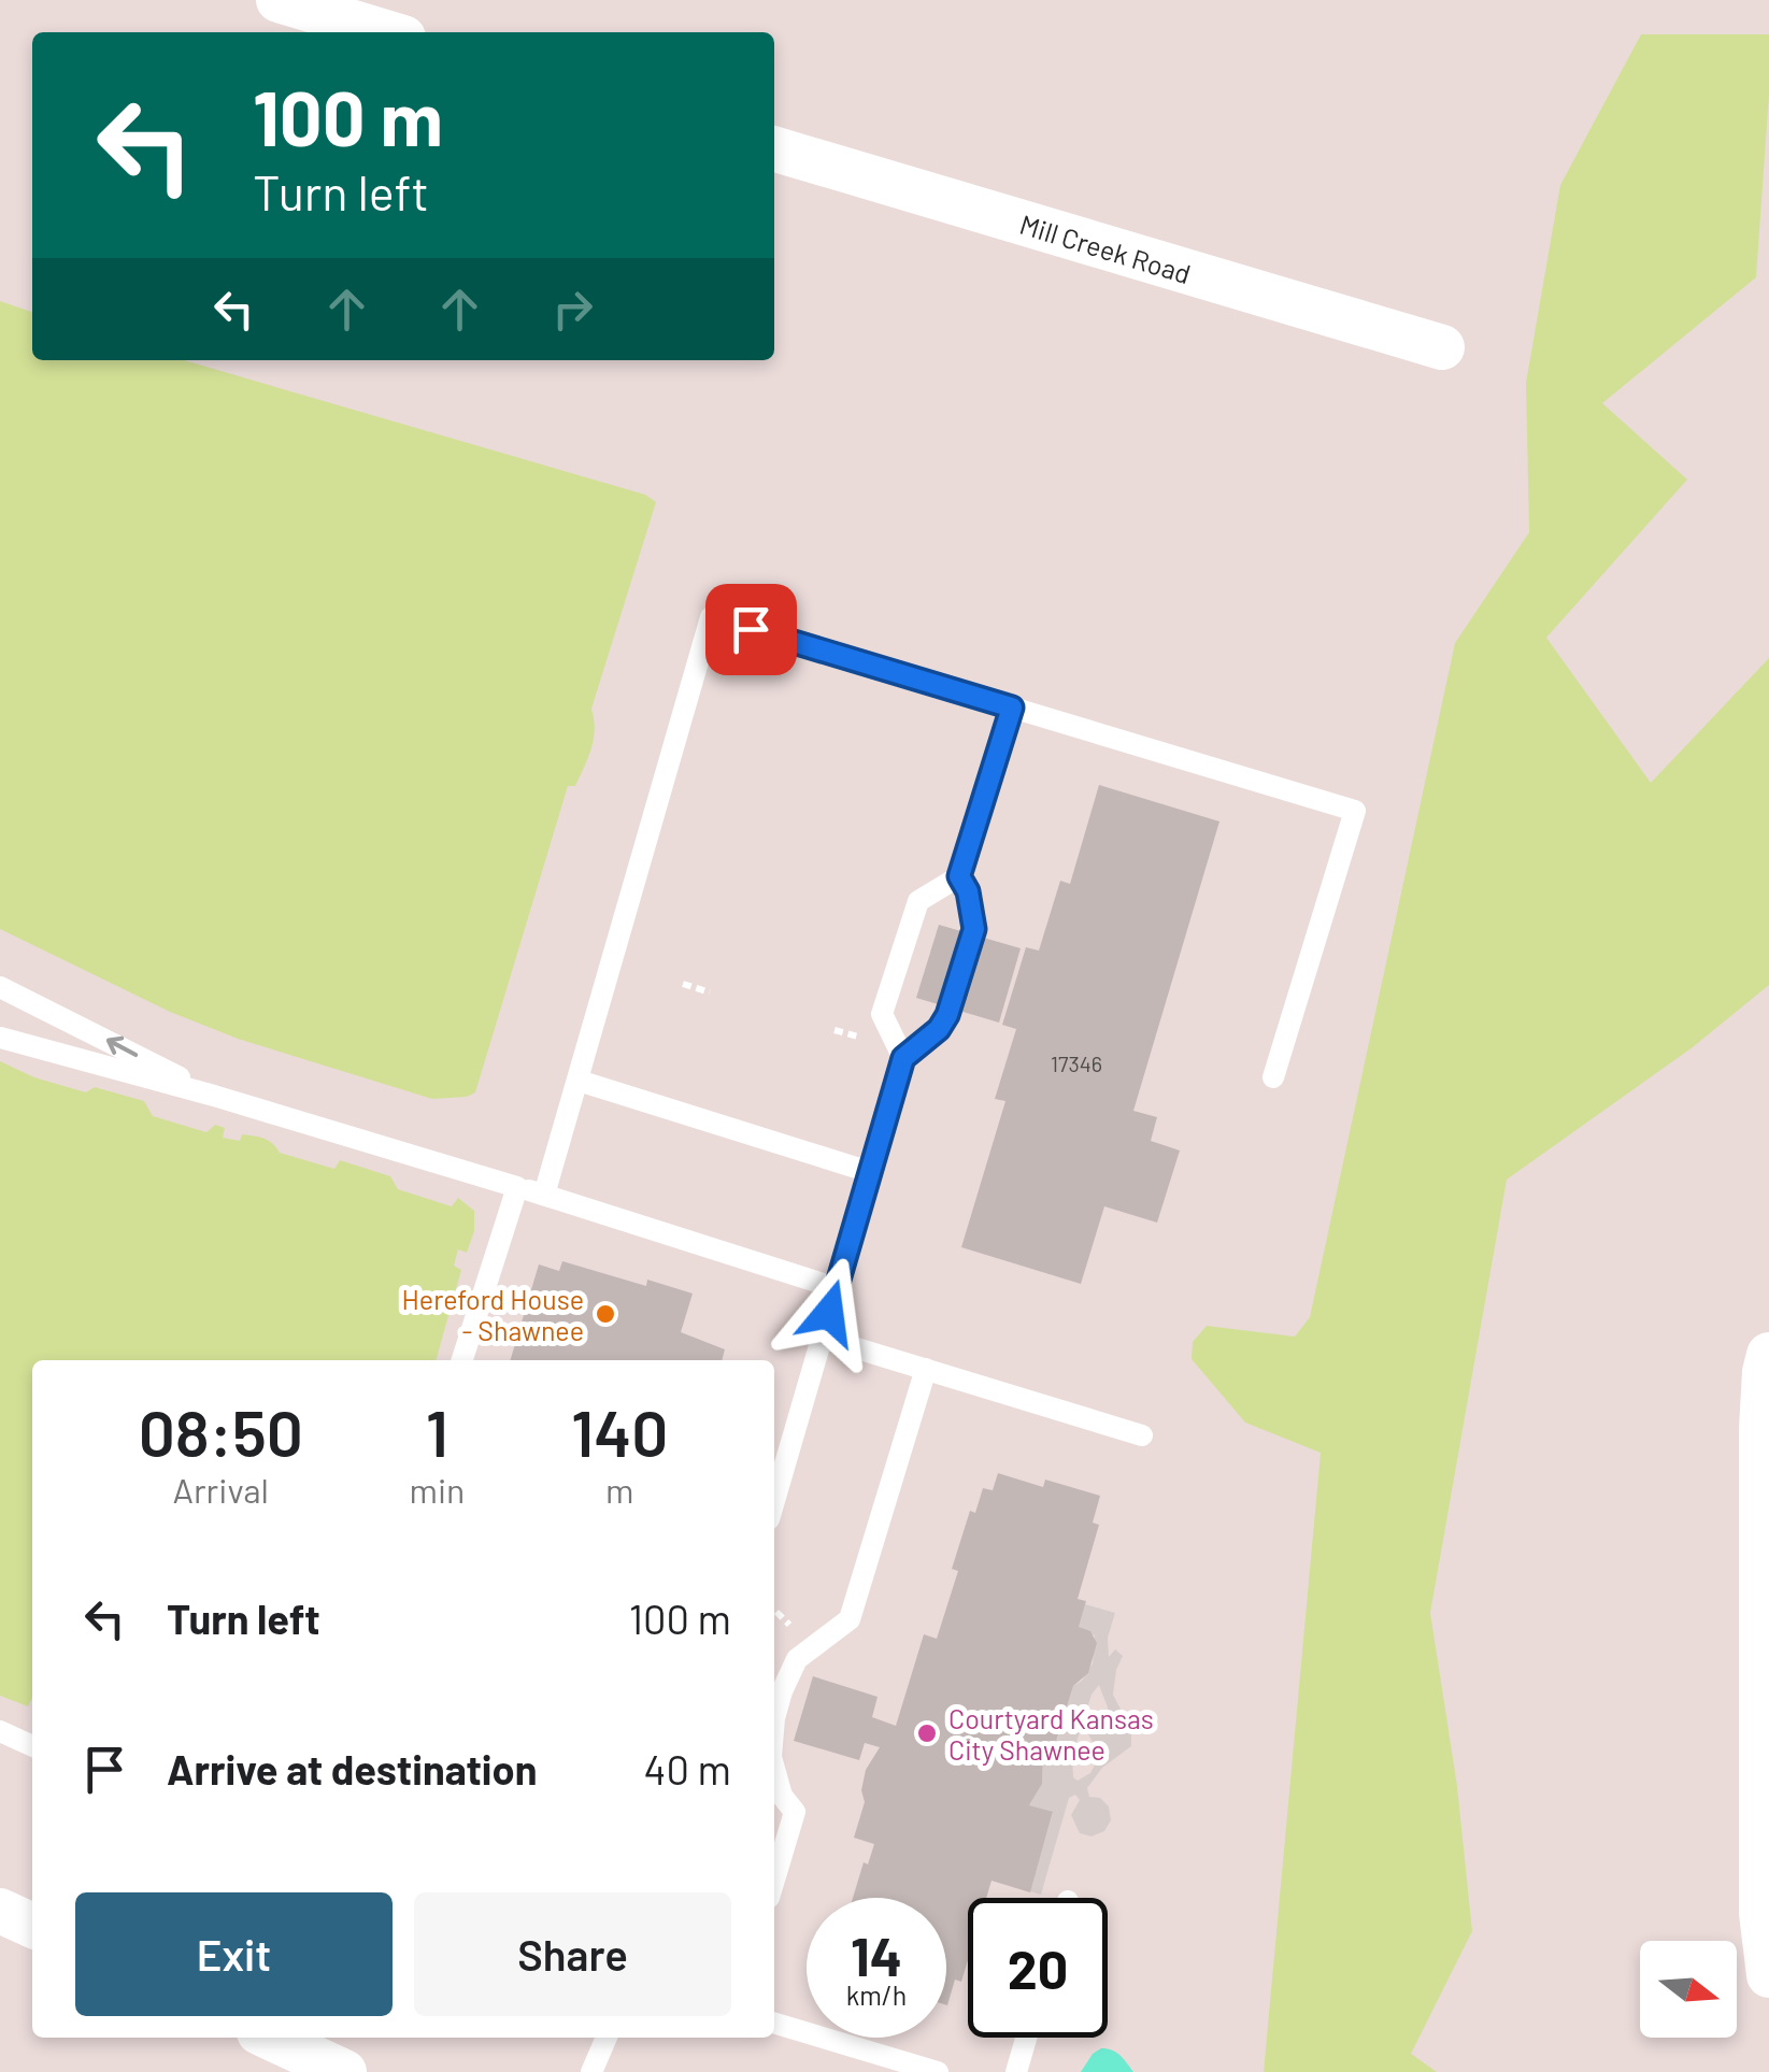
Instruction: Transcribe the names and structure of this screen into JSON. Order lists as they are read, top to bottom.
{
  "streets": {
    "street": ["Mill Creek Road"]
  },
  "places": ["Hereford House - Shawnee", "Courtyard Kansas City Shawnee"],
  "house_numbers": ["17346"],
  "north": "right",
  "page": {
    "turn": ["100 m", "Turn left"],
    "eta": [
      "08:50",
      "Arrival",
      "1",
      "min",
      "140",
      "m"
    ],
    "list": [
      {
        "name": "Turn left",
        "value": "100 m"
      },
      {
        "name": "Arrive at destination",
        "value": "40 m"
      }
    ],
    "buttons": ["Exit", "Share"],
    "speed": "14 km/h",
    "limit": "20"
  }
}
